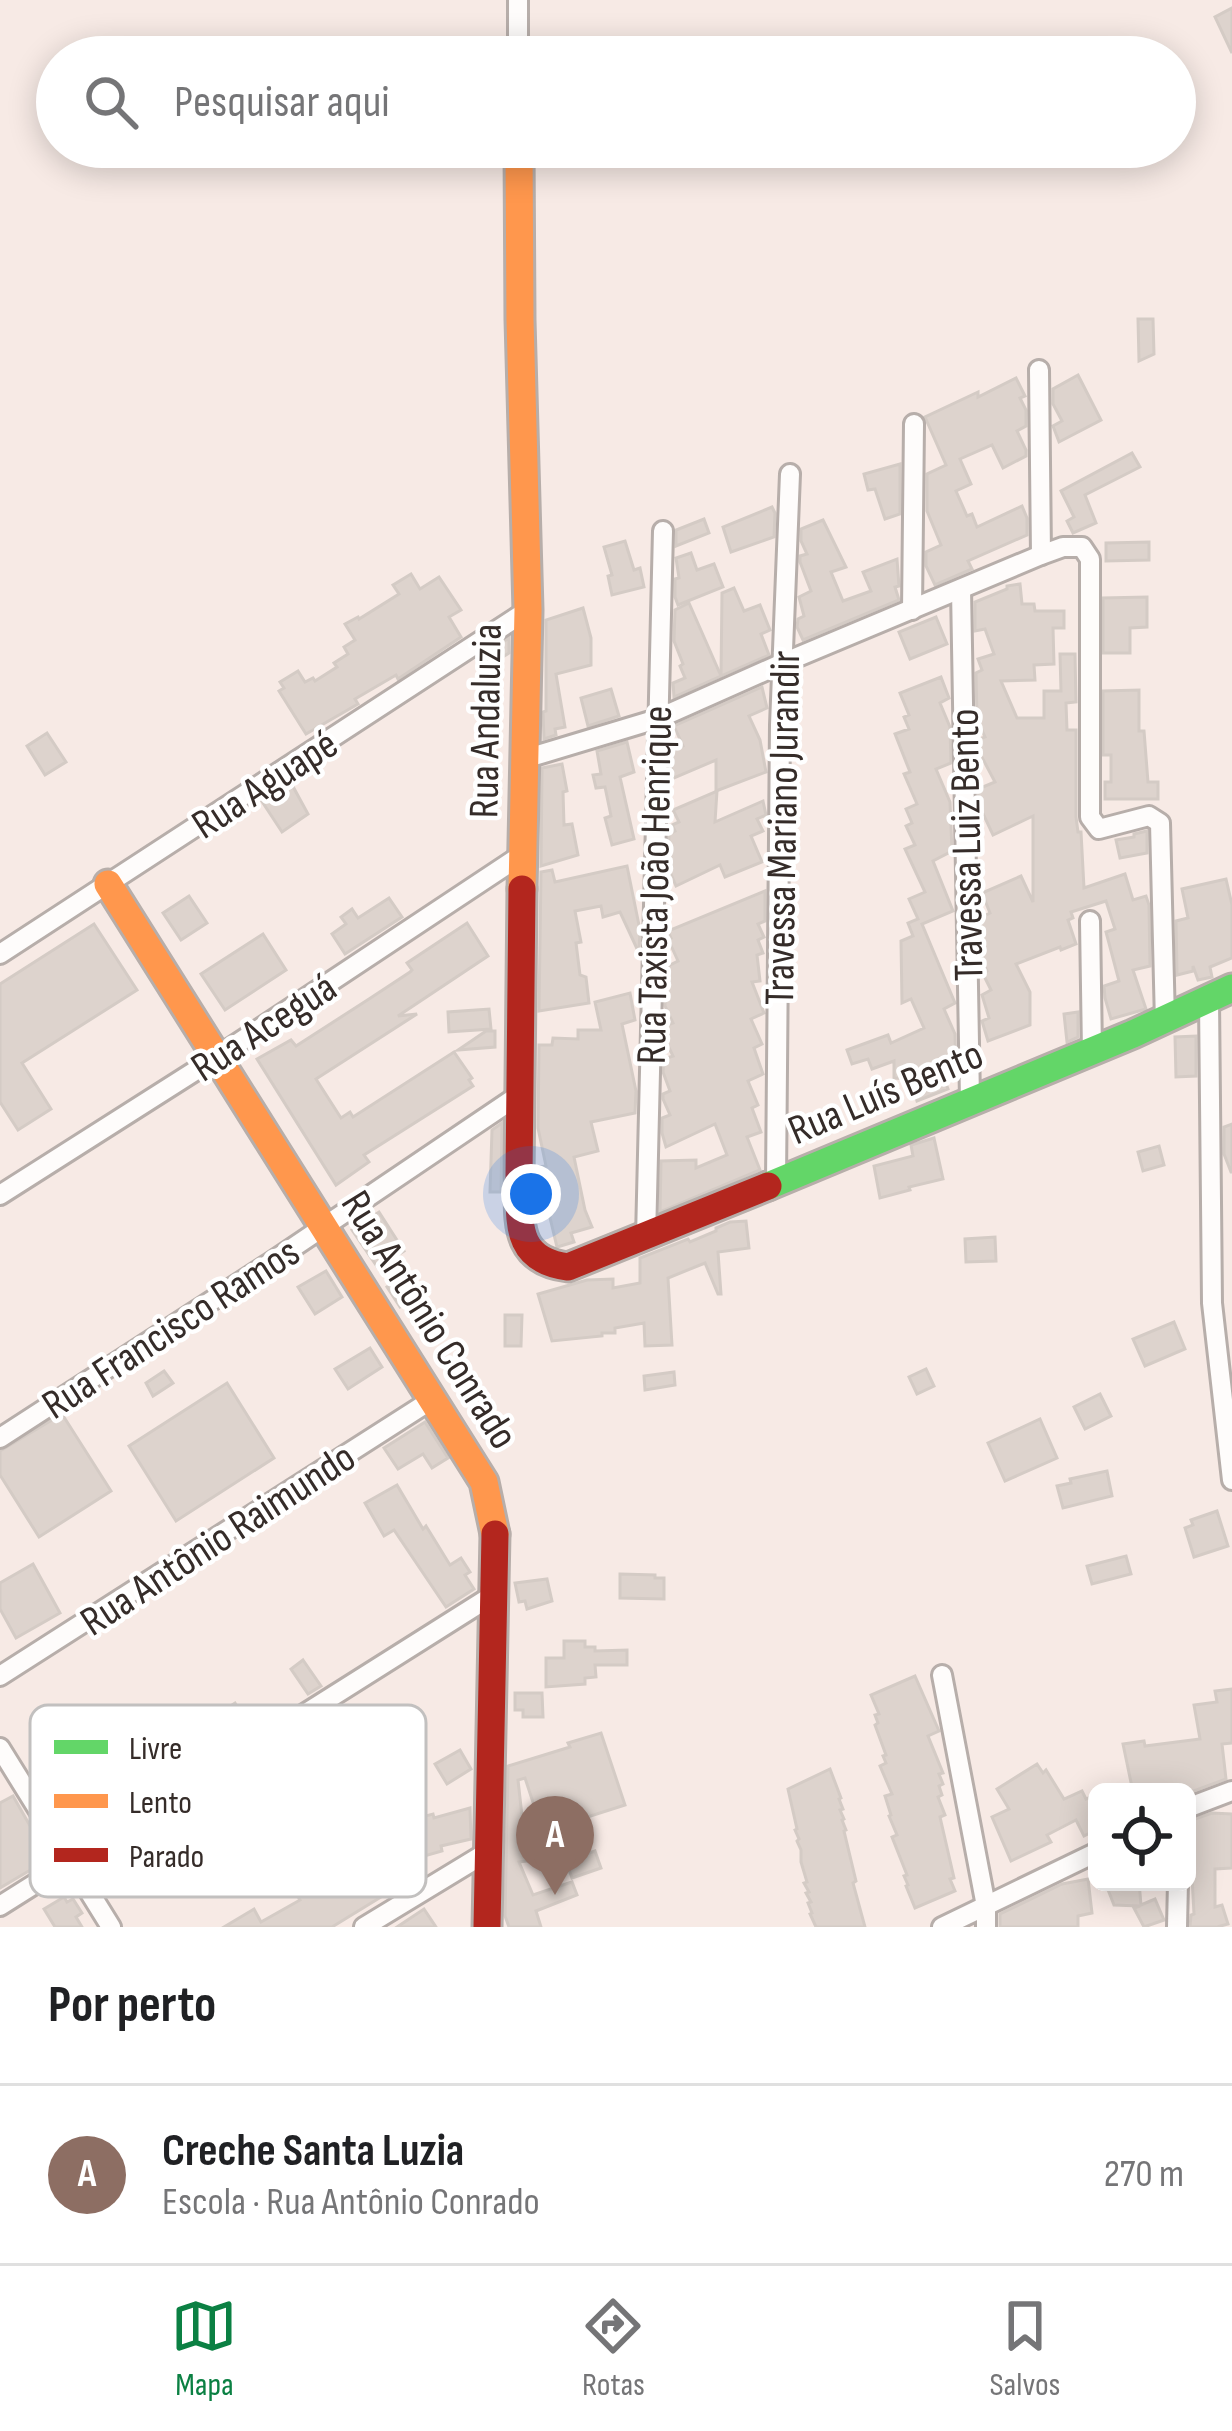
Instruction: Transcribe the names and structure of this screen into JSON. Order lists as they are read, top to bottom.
{
  "streets": {
    "street": [
      "Rua Andaluzia",
      "Rua Aguapé",
      "Travessa Mariano Jurandir",
      "Travessa Luiz Bento",
      "Rua Taxista João Henrique",
      "Rua Aceguá",
      "Rua Luís Bento",
      "Rua Antônio Conrado",
      "Rua Francisco Ramos",
      "Rua Antônio Raimundo"
    ]
  },
  "crossings": [
    ["Rua Andaluzia", "Rua Aguapé"],
    ["Rua Andaluzia", "Rua Aceguá"],
    ["Rua Andaluzia", "Rua Luís Bento"],
    ["Rua Andaluzia", "Rua Francisco Ramos"],
    ["Rua Aguapé", "Rua Antônio Conrado"],
    ["Travessa Mariano Jurandir", "Rua Luís Bento"],
    ["Travessa Luiz Bento", "Rua Luís Bento"],
    ["Rua Taxista João Henrique", "Rua Luís Bento"],
    ["Rua Aceguá", "Rua Antônio Conrado"],
    ["Rua Antônio Conrado", "Rua Francisco Ramos"],
    ["Rua Antônio Conrado", "Rua Antônio Raimundo"]
  ],
  "legend": ["Livre", "Lento", "Parado"],
  "page": {
    "search": "Pesquisar aqui",
    "pins": "A",
    "heading": "Por perto",
    "list": [
      {
        "mark": "A",
        "name": "Creche Santa Luzia",
        "note": "Escola · Rua Antônio Conrado",
        "value": "270 m"
      }
    ],
    "nav": ["Mapa", "Rotas", "Salvos"]
  }
}
